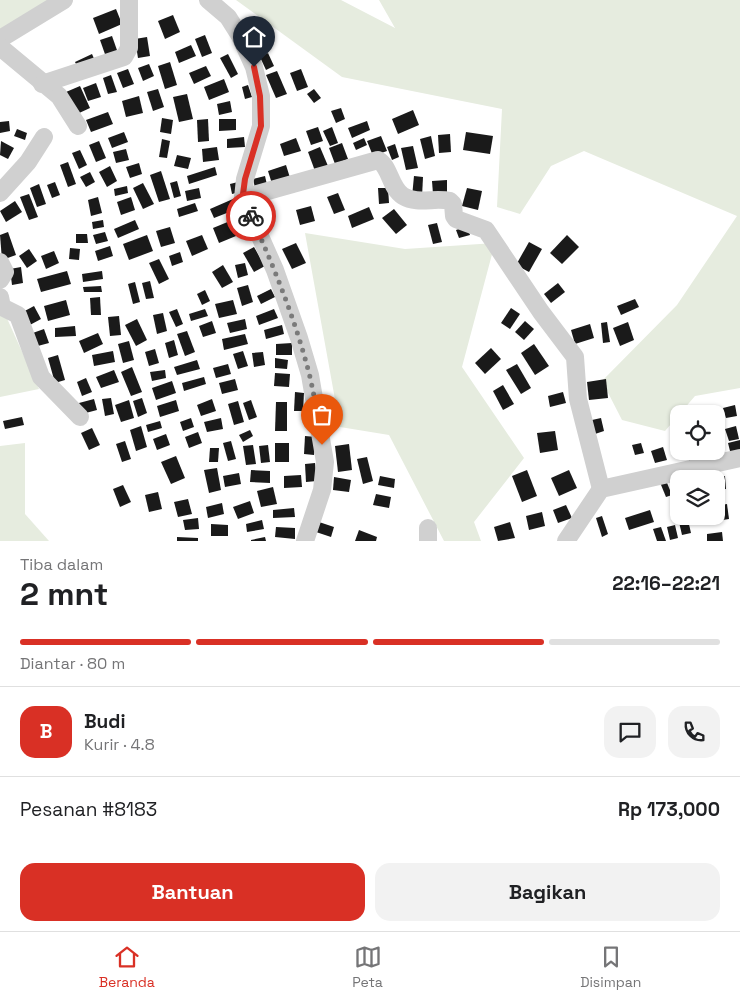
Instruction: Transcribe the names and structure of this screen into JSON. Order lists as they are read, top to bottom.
{
  "page": {
    "heading": ["2 mnt", "Tiba dalam", "22:16–22:21"],
    "panel": [
      "Budi",
      "Kurir · 4.8",
      "Pesanan #8183",
      "Rp 173,000"
    ],
    "bar": "Diantar · 80 m",
    "round": "B",
    "buttons": ["Bantuan", "Bagikan"],
    "tabs": ["Beranda", "Peta", "Disimpan"]
  }
}
